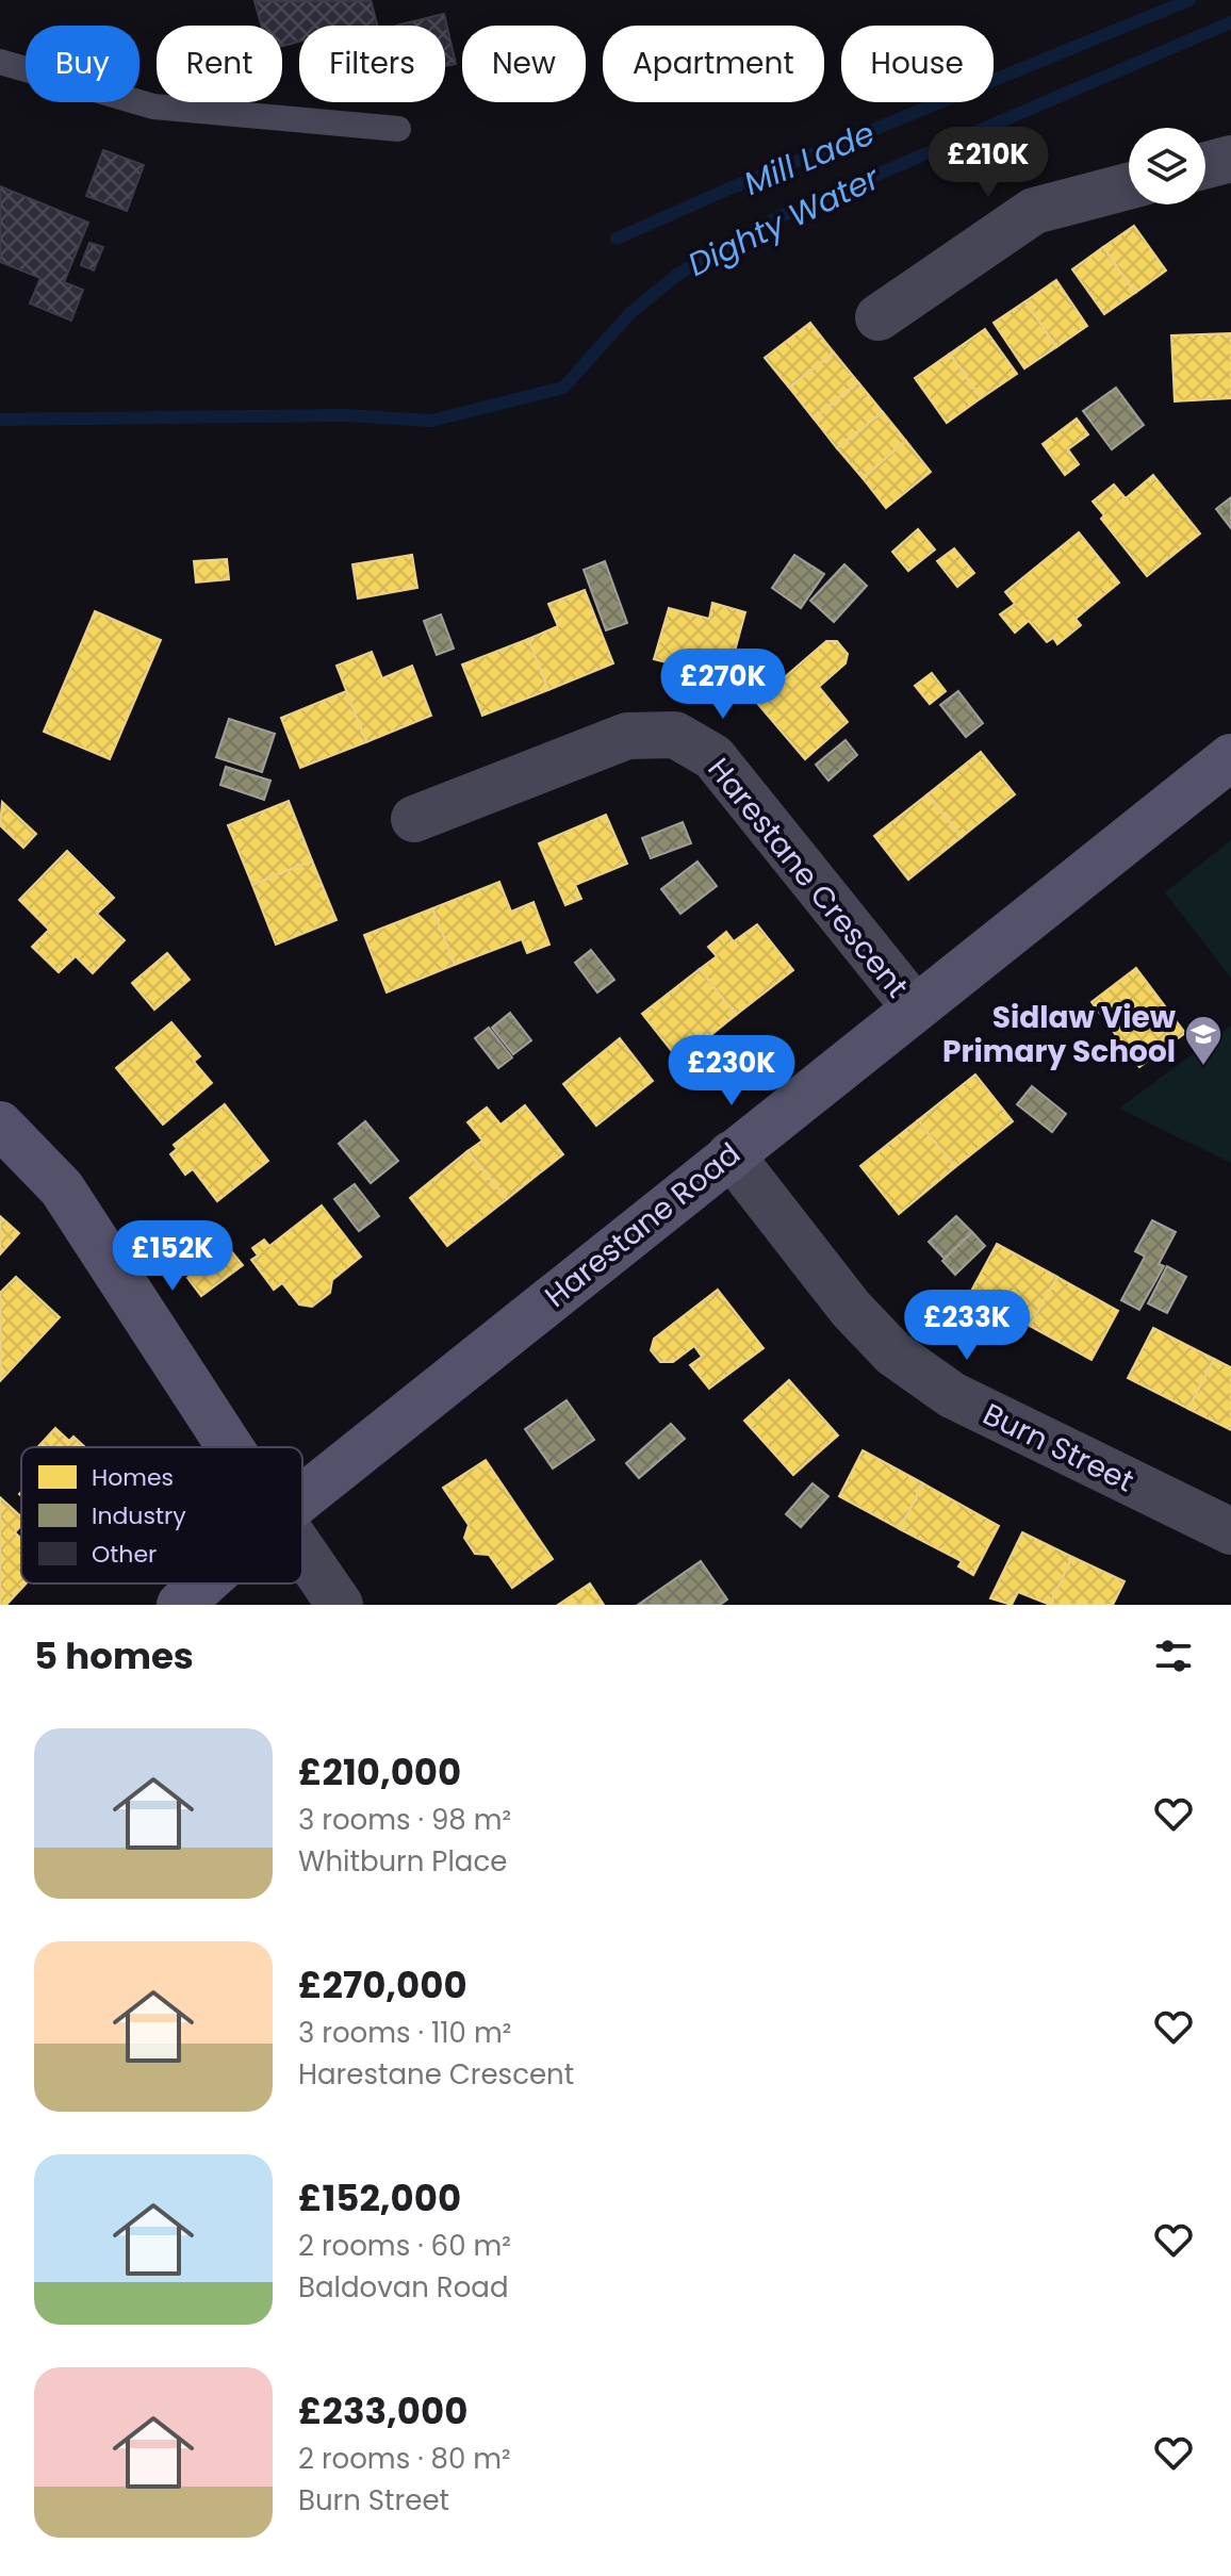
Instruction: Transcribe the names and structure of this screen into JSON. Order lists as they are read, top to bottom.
{
  "streets": {
    "street": ["Harestane Crescent", "Harestane Road", "Burn Street"]
  },
  "crossings": [
    ["Harestane Crescent", "Harestane Road"],
    ["Harestane Road", "Burn Street"]
  ],
  "water": ["Mill Lade", "Dighty Water"],
  "places": {
    "school or university": ["Sidlaw View Primary School"]
  },
  "legend": ["Homes", "Industry", "Other"],
  "page": {
    "chip": [
      "Buy",
      "Rent",
      "Filters",
      "New",
      "Apartment",
      "House"
    ],
    "price": [
      "£210K",
      "£270K",
      "£230K",
      "£152K",
      "£233K"
    ],
    "heading": "5 homes",
    "list": [
      {
        "name": "£210,000",
        "note": "3 rooms · 98 m² · Whitburn Place"
      },
      {
        "name": "£270,000",
        "note": "3 rooms · 110 m² · Harestane Crescent"
      },
      {
        "name": "£152,000",
        "note": "2 rooms · 60 m² · Baldovan Road"
      },
      {
        "name": "£233,000",
        "note": "2 rooms · 80 m² · Burn Street"
      }
    ]
  }
}
